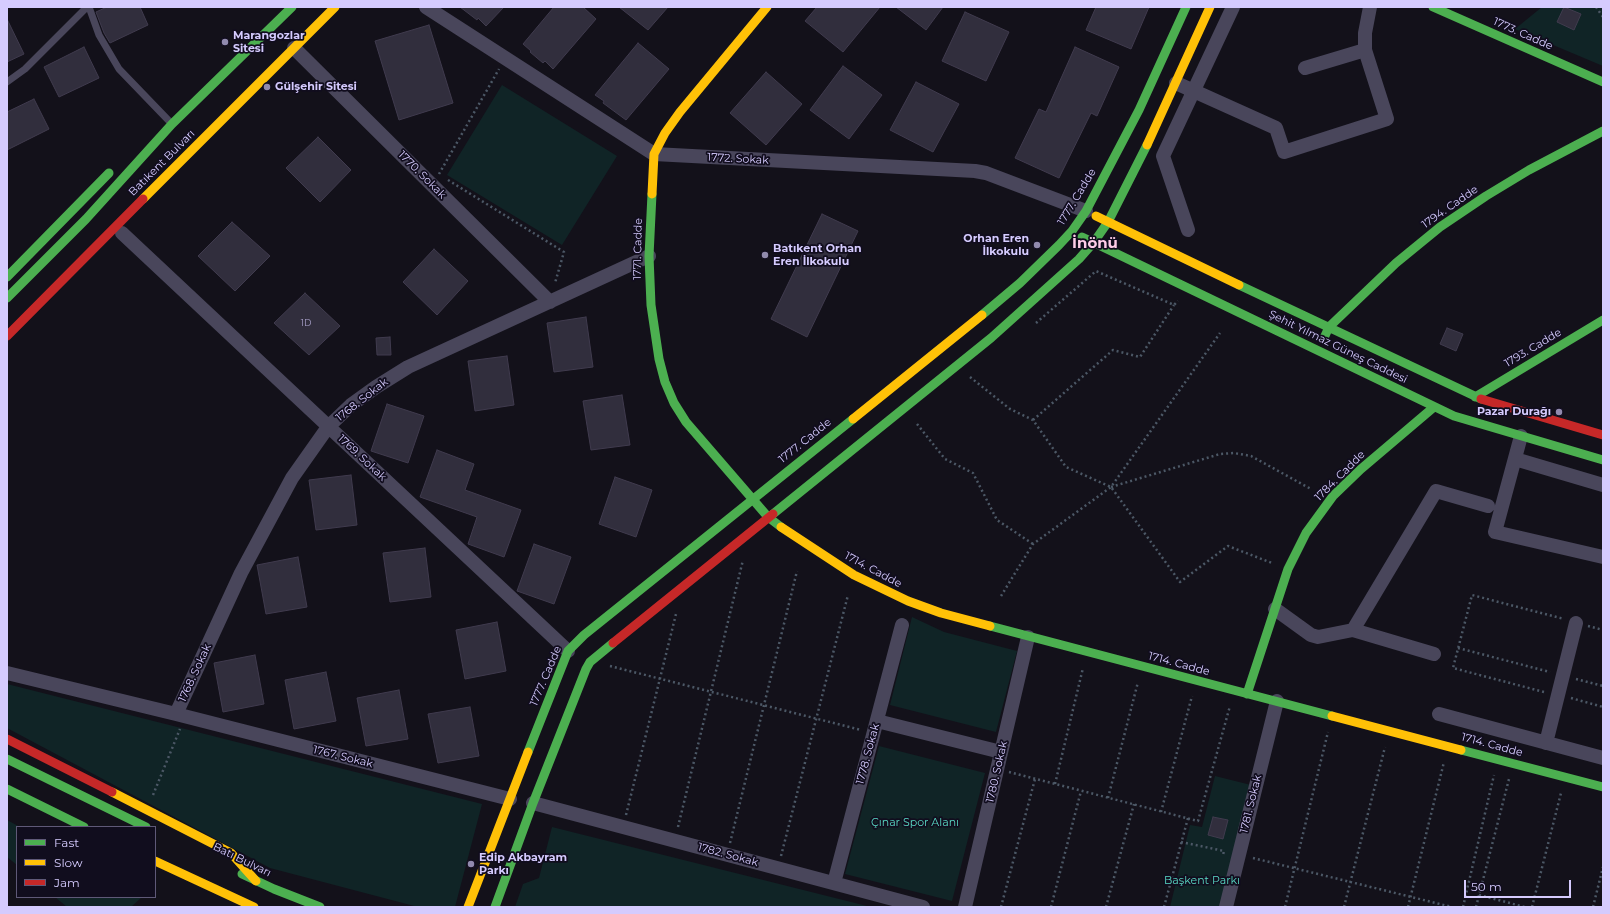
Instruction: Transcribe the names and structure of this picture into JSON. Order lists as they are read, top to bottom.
{
  "streets": {
    "main road": [
      "1773. Cadde",
      "Batıkent Bulvarı",
      "1777. Cadde",
      "1794. Cadde",
      "1771. Cadde",
      "Şehit Yılmaz Güneş Caddesi",
      "1793. Cadde",
      "1784. Cadde",
      "1714. Cadde",
      "Batı Bulvarı"
    ],
    "street": [
      "1772. Sokak",
      "1770. Sokak",
      "1768. Sokak",
      "1769. Sokak",
      "1778. Sokak",
      "1767. Sokak",
      "1780. Sokak",
      "1781. Sokak",
      "1782. Sokak"
    ]
  },
  "crossings": [
    ["1772. Sokak", "1777. Cadde"],
    ["1772. Sokak", "1771. Cadde"],
    ["1772. Sokak", "Şehit Yılmaz Güneş Caddesi"],
    ["Batıkent Bulvarı", "1770. Sokak"],
    ["1770. Sokak", "1768. Sokak"],
    ["1777. Cadde", "1771. Cadde"],
    ["1777. Cadde", "Şehit Yılmaz Güneş Caddesi"],
    ["1777. Cadde", "1769. Sokak"],
    ["1777. Cadde", "1767. Sokak"],
    ["1794. Cadde", "Şehit Yılmaz Güneş Caddesi"],
    ["1771. Cadde", "1768. Sokak"],
    ["1771. Cadde", "1714. Cadde"],
    ["Şehit Yılmaz Güneş Caddesi", "1793. Cadde"],
    ["Şehit Yılmaz Güneş Caddesi", "1784. Cadde"],
    ["1768. Sokak", "1769. Sokak"],
    ["1768. Sokak", "1767. Sokak"],
    ["1784. Cadde", "1714. Cadde"],
    ["1714. Cadde", "1780. Sokak"],
    ["1714. Cadde", "1781. Sokak"],
    ["1778. Sokak", "1782. Sokak"]
  ],
  "districts": ["İnönü"],
  "parks": ["Çınar Spor Alanı", "Başkent Parkı"],
  "places": [
    "Marangozlar Sitesi",
    "Gülşehir Sitesi",
    "Orhan Eren İlkokulu",
    "Batıkent Orhan Eren İlkokulu",
    "Pazar Durağı",
    "Edip Akbayram Parkı"
  ],
  "house_numbers": ["1D"],
  "legend": ["Fast", "Slow", "Jam"],
  "scale_bar": "50 m"
}
